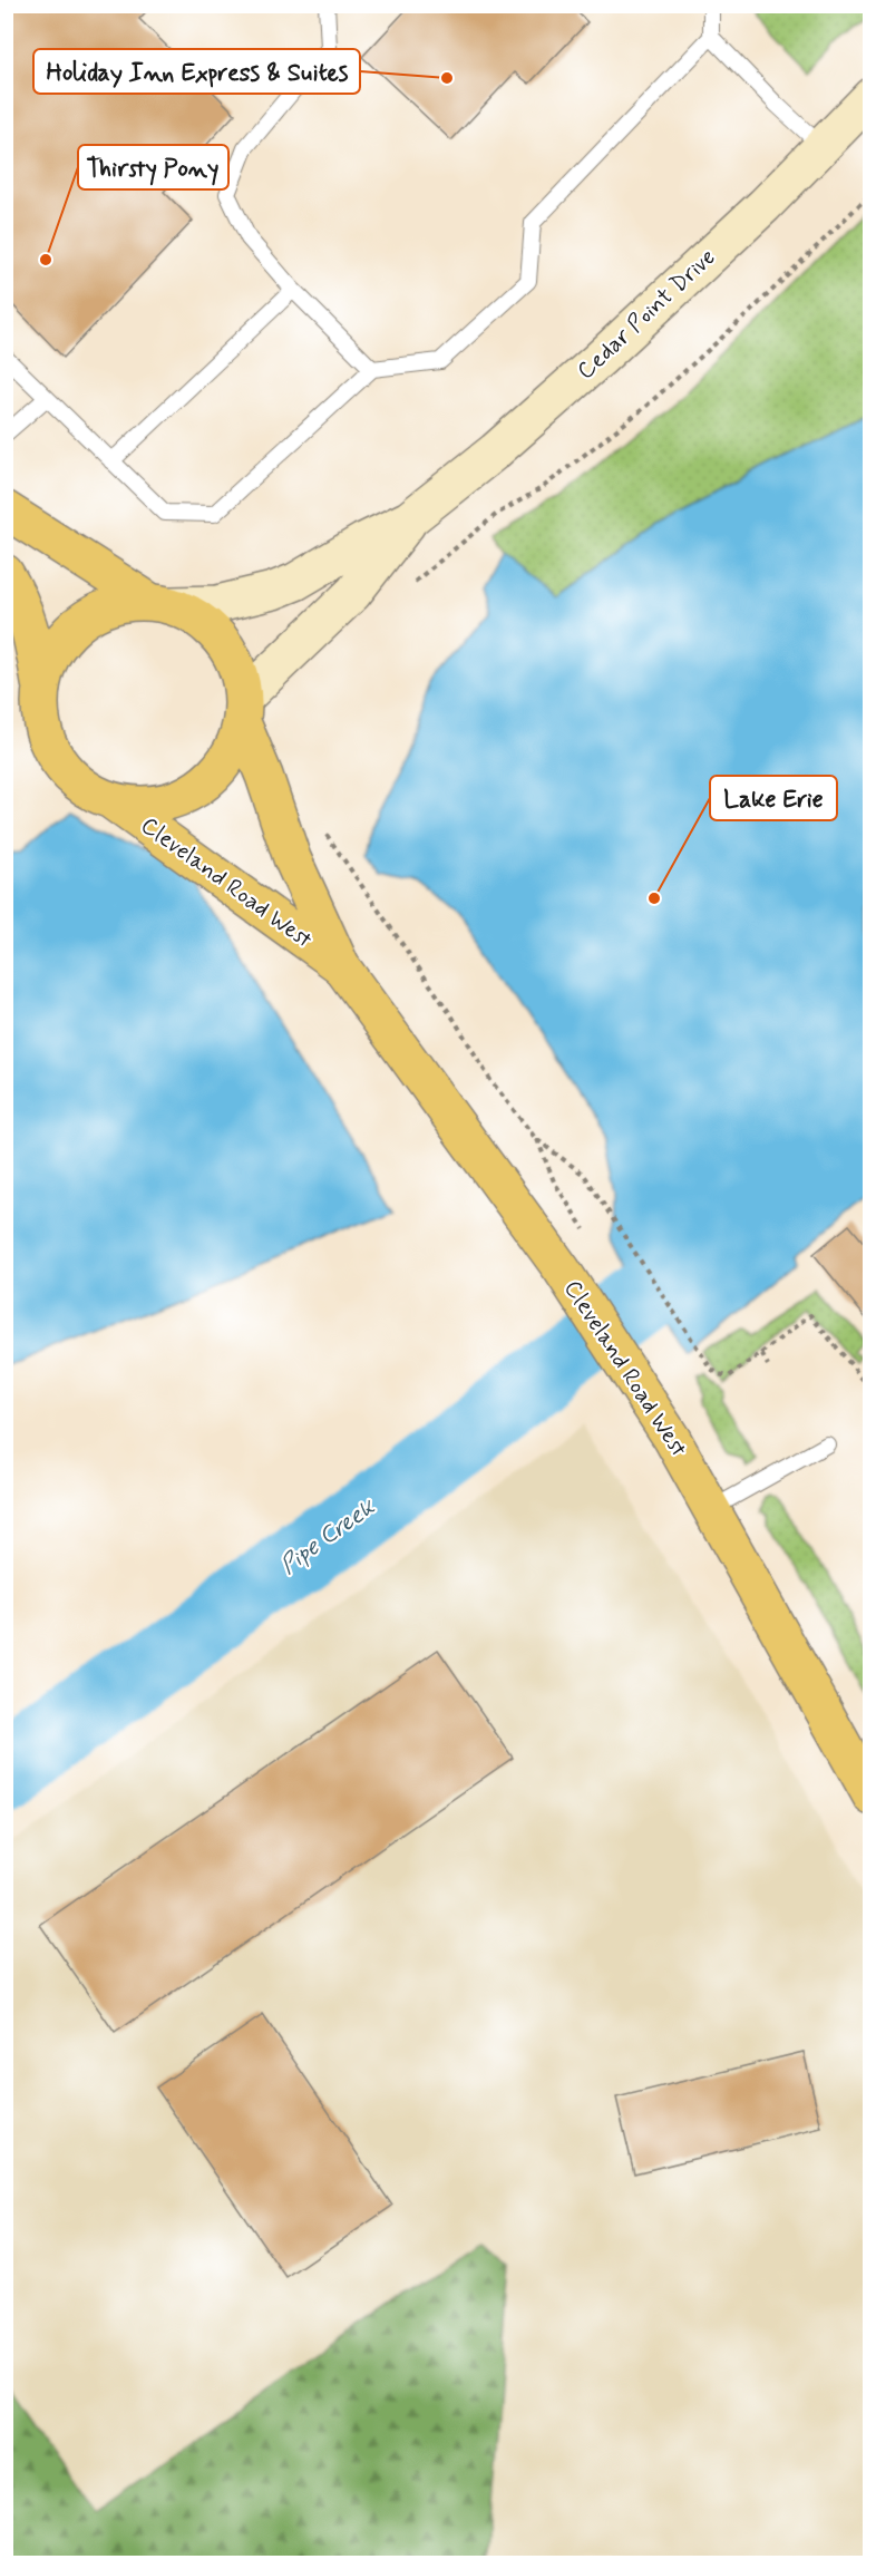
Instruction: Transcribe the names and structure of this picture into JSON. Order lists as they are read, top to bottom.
{
  "streets": {
    "main road": ["Cedar Point Drive", "Cleveland Road West"]
  },
  "crossings": [
    ["Cedar Point Drive", "Cleveland Road West"]
  ],
  "water": ["Pipe Creek"],
  "places": ["Holiday Inn Express & Suites", "Thirsty Pony", "Lake Erie"]
}
